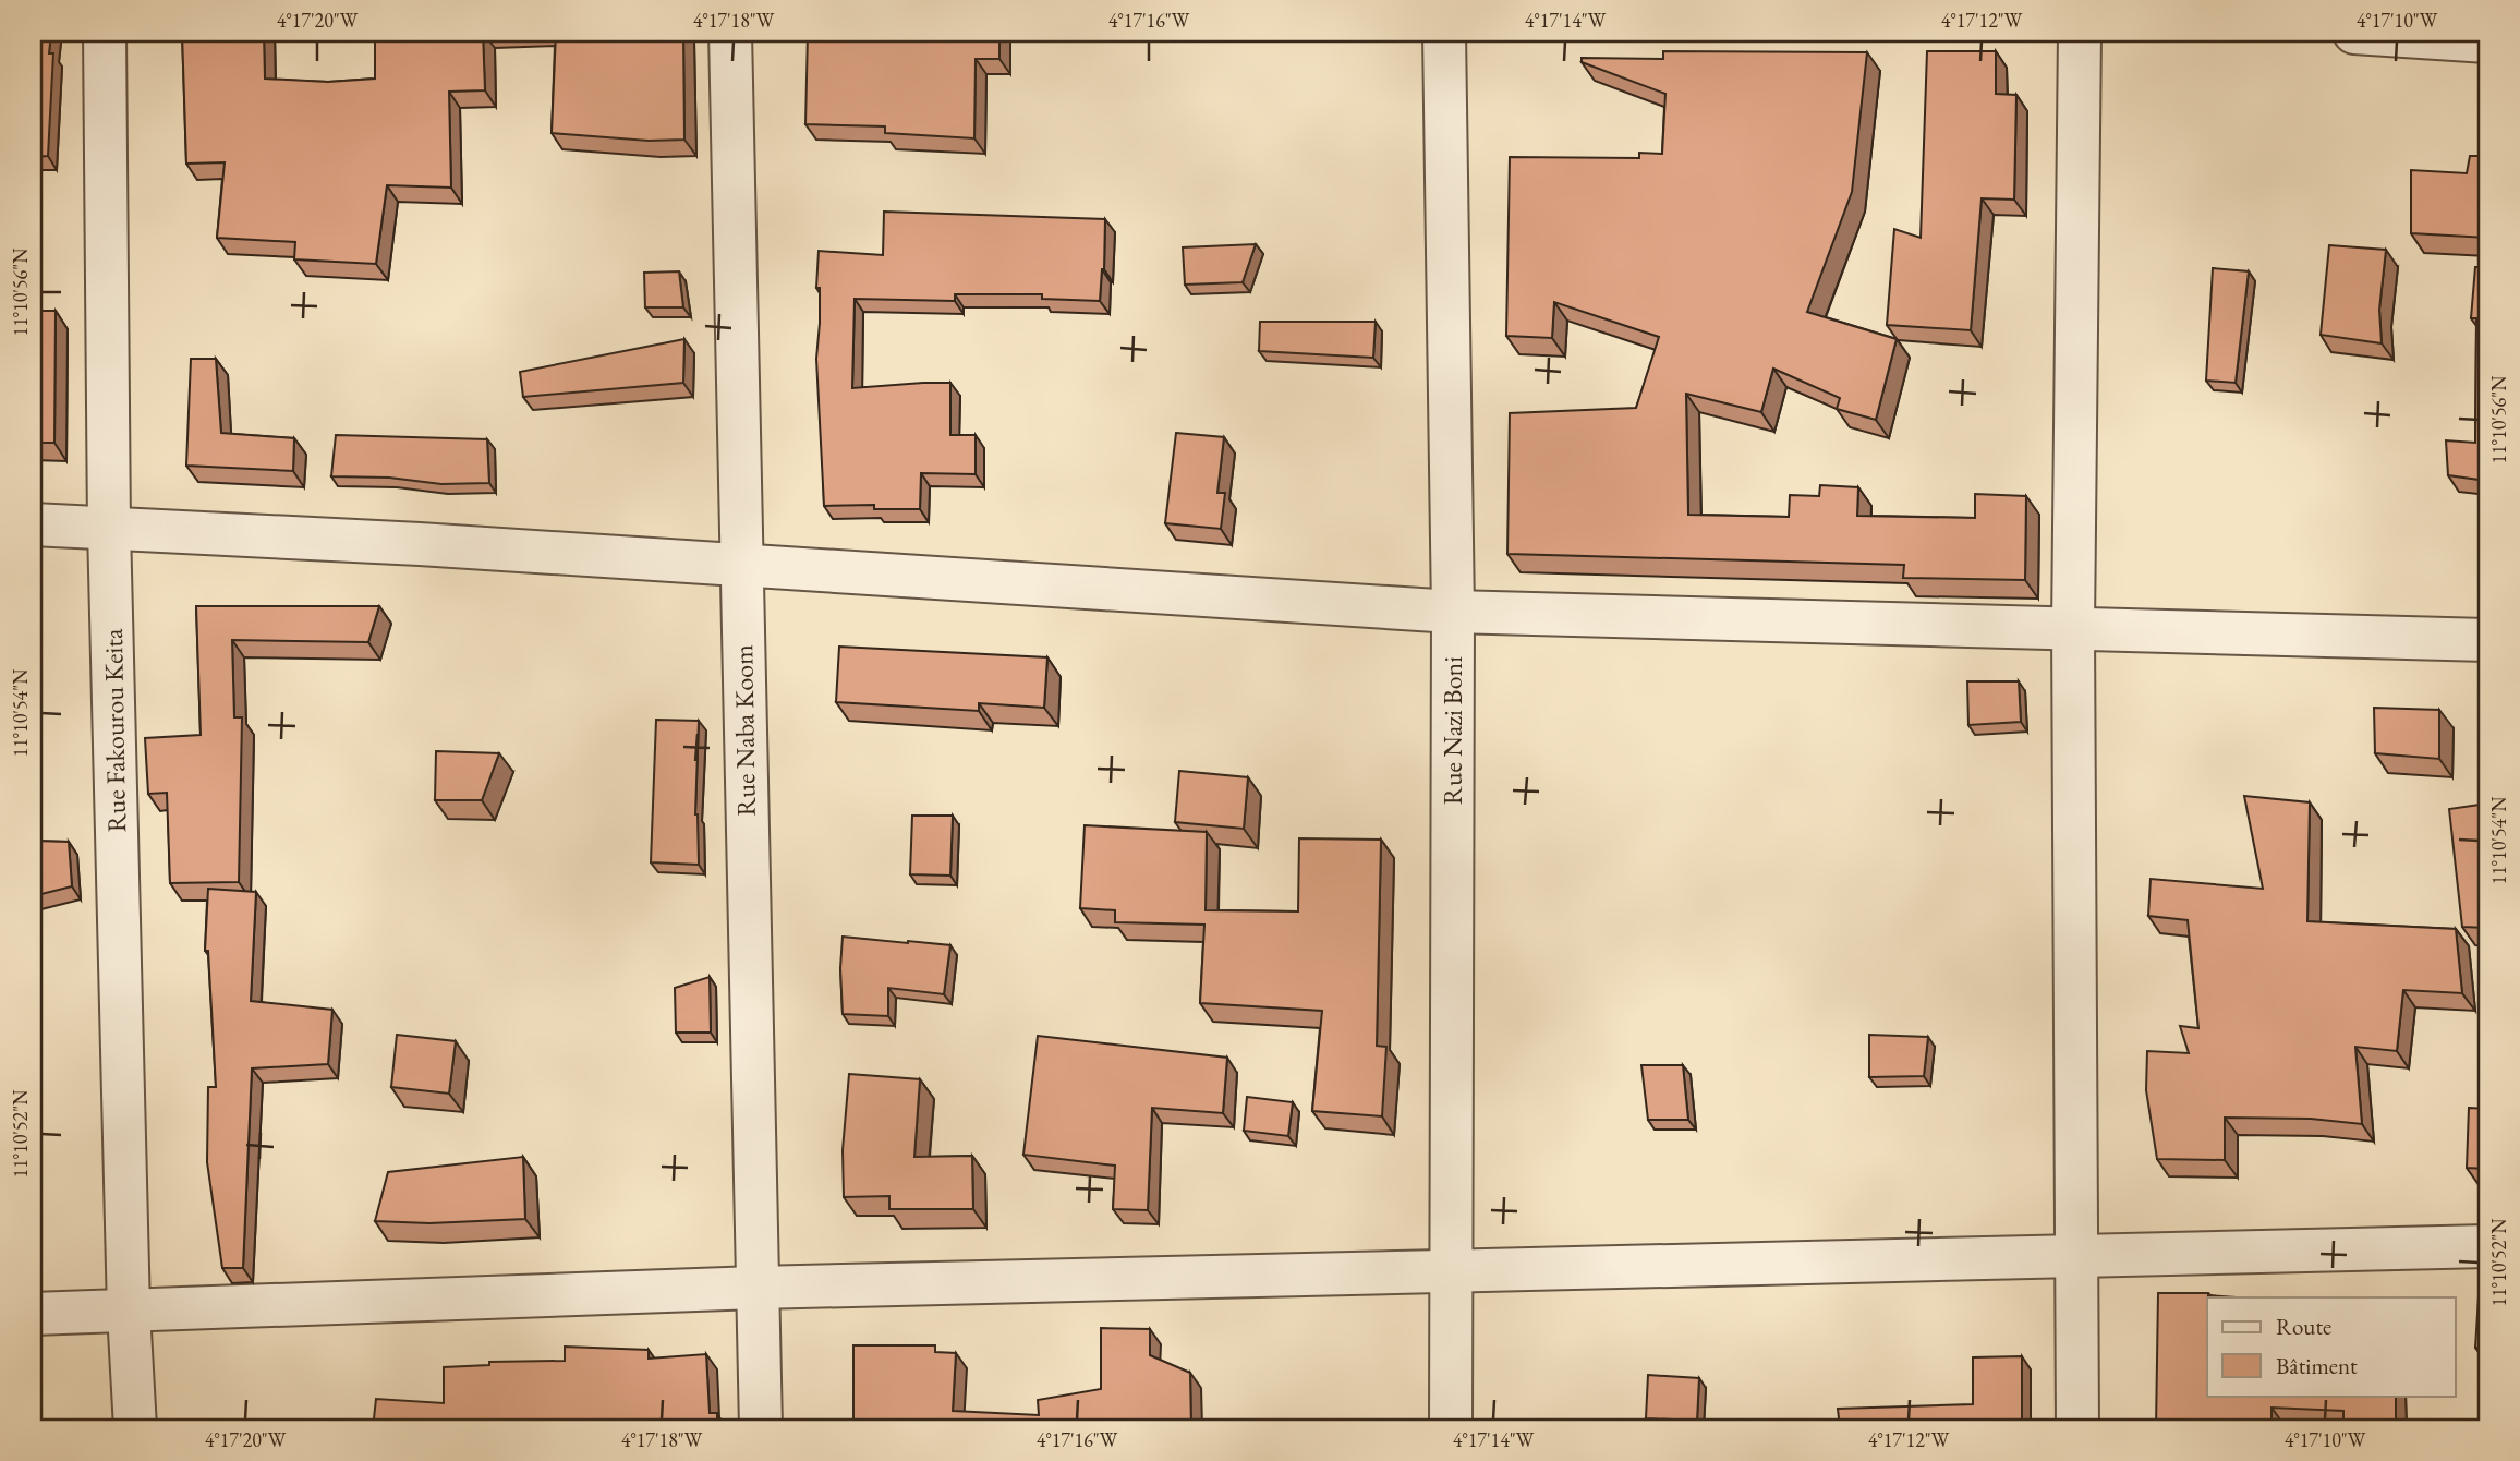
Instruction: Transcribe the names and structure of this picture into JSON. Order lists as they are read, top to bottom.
{
  "streets": {
    "street": ["Rue Fakourou Keita", "Rue Naba Koom", "Rue Nazi Boni"]
  },
  "legend": ["Route", "Bâtiment"],
  "coordinates": [
    "4°17'20\"W",
    "4°17'18\"W",
    "4°17'16\"W",
    "4°17'14\"W",
    "4°17'12\"W",
    "4°17'10\"W",
    "11°10'56\"N",
    "11°10'54\"N",
    "11°10'52\"N"
  ]
}
